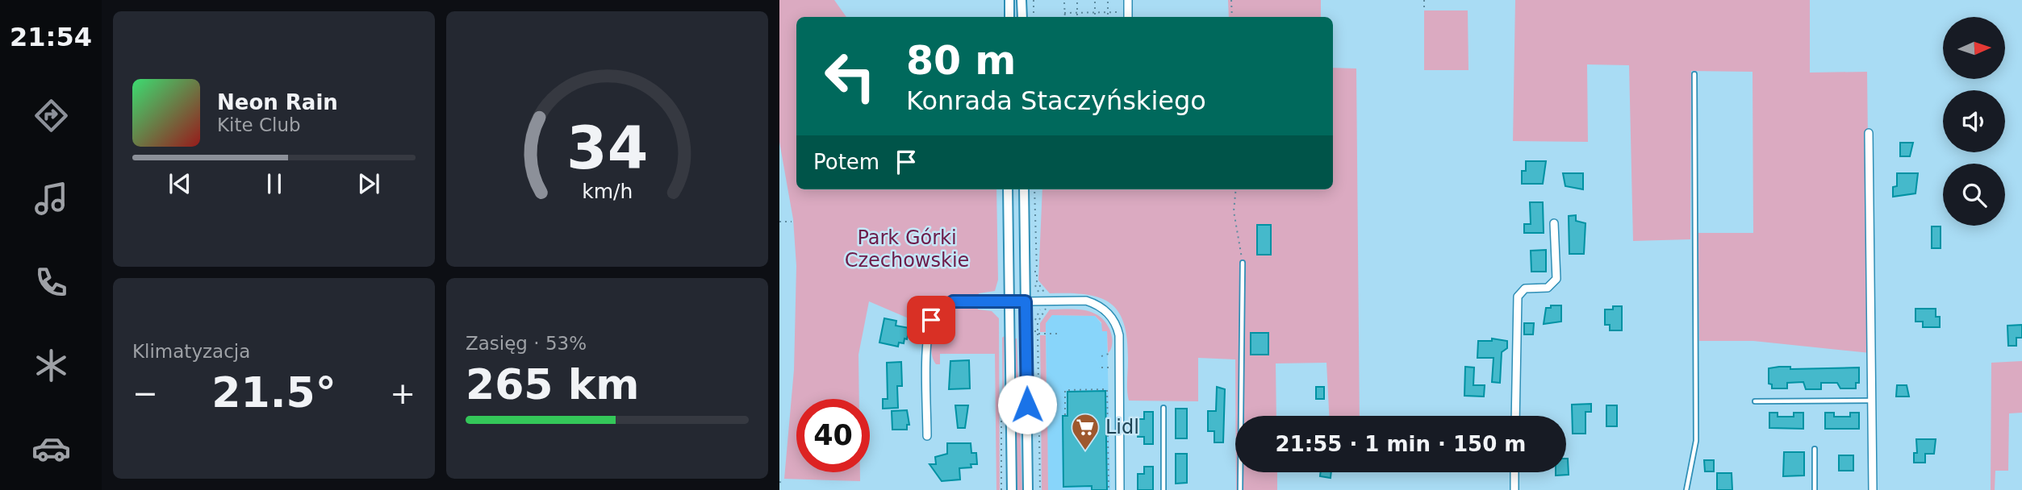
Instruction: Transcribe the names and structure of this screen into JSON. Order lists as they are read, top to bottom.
{
  "parks": ["Park Górki Czechowskie"],
  "places": {
    "supermarket": ["Lidl"]
  },
  "north": "right",
  "page": {
    "tabs": "21:54",
    "turn": ["80 m", "Konrada Staczyńskiego"],
    "song": ["Neon Rain", "Kite Club"],
    "then": "Potem",
    "tile": [
      "Klimatyzacja",
      ["Zasięg · 53%", "265 km"]
    ],
    "heat": ["−", "21.5°", "+"],
    "limit": "40",
    "trip": "21:55 · 1 min · 150 m",
    "gauge": ["34", "km/h"]
  }
}
